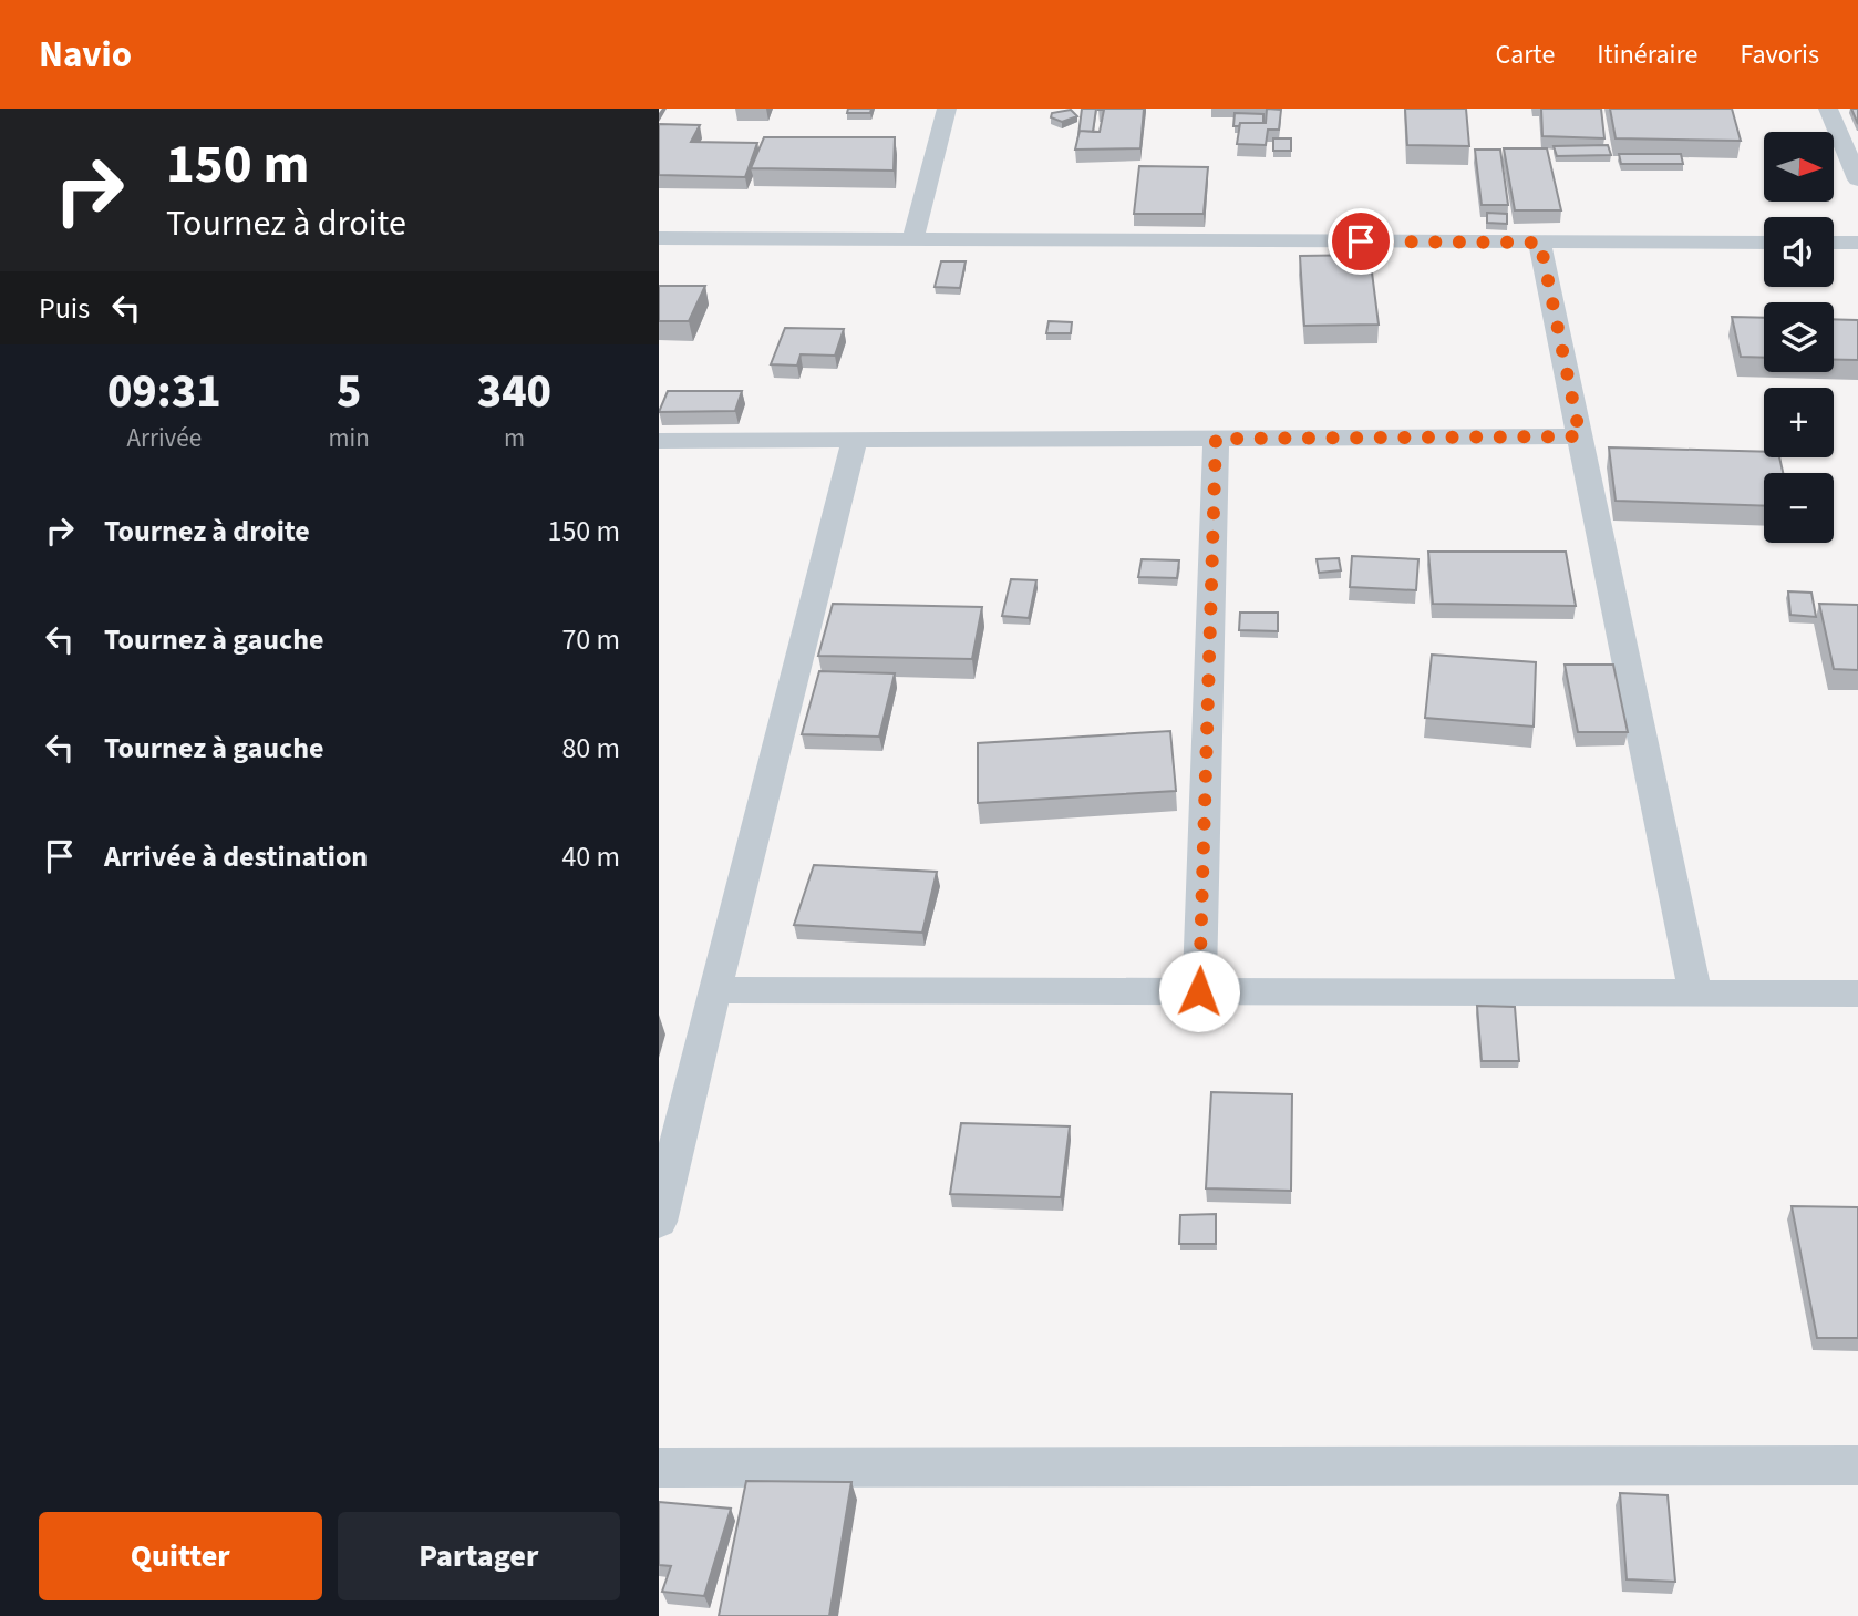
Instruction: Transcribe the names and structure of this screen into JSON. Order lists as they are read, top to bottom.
{
  "north": "right",
  "page": {
    "header": "Navio",
    "nav": ["Carte", "Itinéraire", "Favoris"],
    "turn": ["150 m", "Tournez à droite"],
    "map_buttons": ["+", "−"],
    "then": "Puis",
    "eta": [
      "09:31",
      "Arrivée",
      "5",
      "min",
      "340",
      "m"
    ],
    "list": [
      {
        "name": "Tournez à droite",
        "value": "150 m"
      },
      {
        "name": "Tournez à gauche",
        "value": "70 m"
      },
      {
        "name": "Tournez à gauche",
        "value": "80 m"
      },
      {
        "name": "Arrivée à destination",
        "value": "40 m"
      }
    ],
    "buttons": ["Quitter", "Partager"]
  }
}
